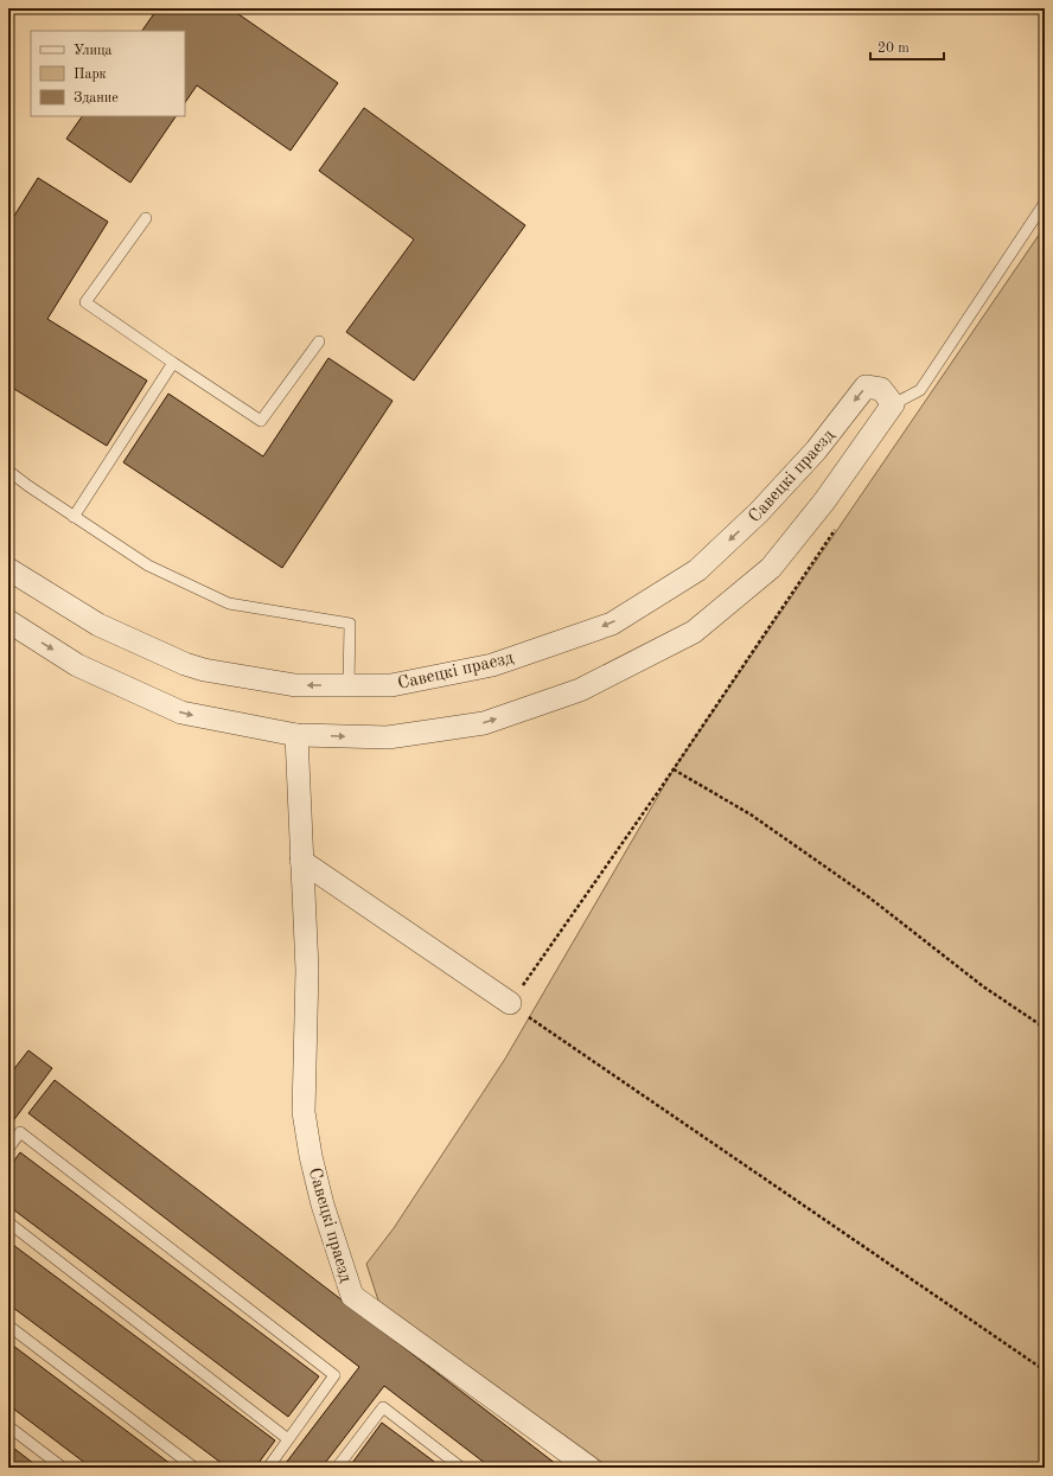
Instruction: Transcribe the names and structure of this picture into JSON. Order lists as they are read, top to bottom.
{
  "streets": {
    "street": ["Савецкі праезд"]
  },
  "legend": ["Улица", "Парк", "Здание"],
  "scale_bar": "20 m"
}
